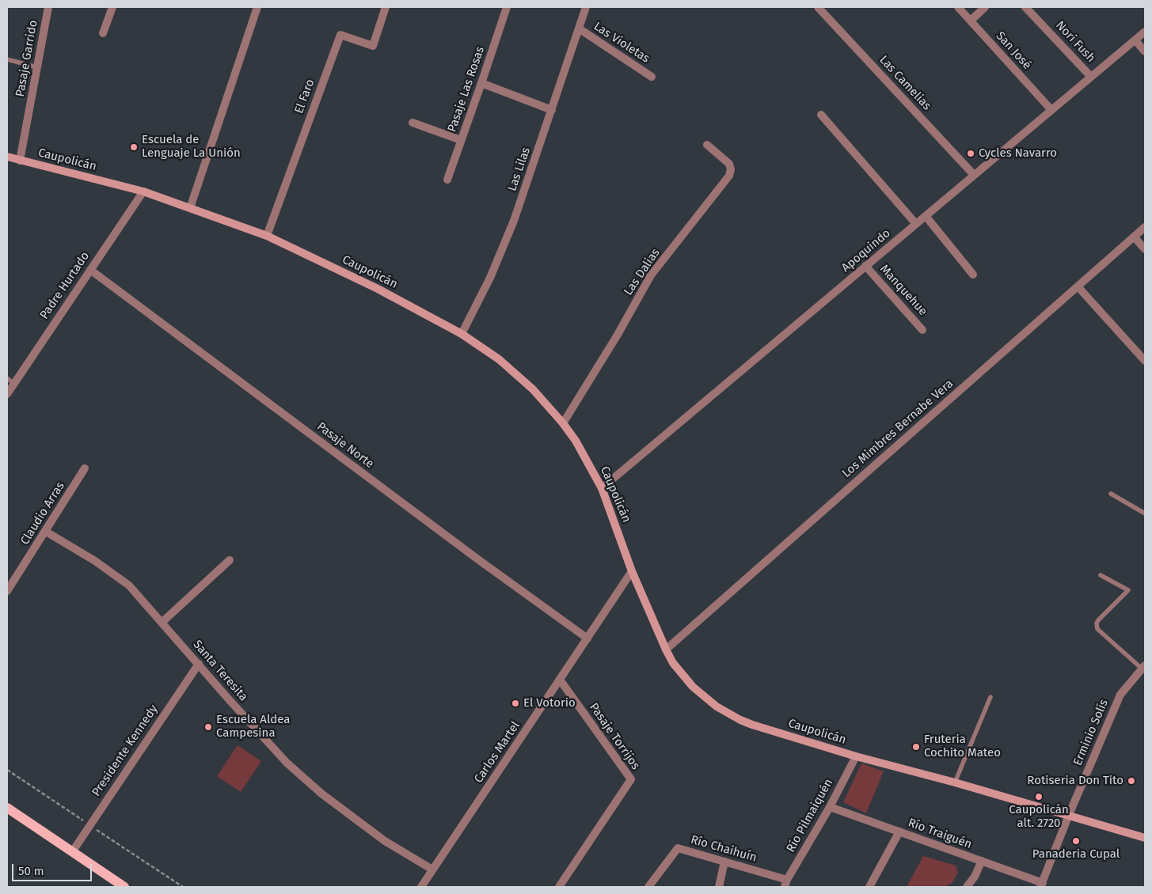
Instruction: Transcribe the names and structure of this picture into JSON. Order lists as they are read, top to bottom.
{
  "streets": {
    "street": [
      "Nori Fush",
      "Las Violetas",
      "San José",
      "Pasaje Garrido",
      "Las Camelias",
      "Pasaje Las Rosas",
      "El Faro",
      "Caupolicán",
      "Las Lilas",
      "Apoquindo",
      "Las Dalias",
      "Padre Hurtado",
      "Manquehue",
      "Los Mimbres Bernabe Vera",
      "Pasaje Norte",
      "Claudio Arras",
      "Santa Teresita",
      "Erminio Solís",
      "Pasaje Torrijos",
      "Presidente Kennedy",
      "Carlos Martel",
      "Río Pilmaiquén",
      "Río Traiguén",
      "Río Chaihuín"
    ]
  },
  "crossings": [
    ["Nori Fush", "Apoquindo"],
    ["Las Violetas", "Las Lilas"],
    ["San José", "Apoquindo"],
    ["Pasaje Garrido", "Caupolicán"],
    ["Las Camelias", "Apoquindo"],
    ["El Faro", "Caupolicán"],
    ["Caupolicán", "Las Lilas"],
    ["Caupolicán", "Apoquindo"],
    ["Caupolicán", "Las Dalias"],
    ["Caupolicán", "Padre Hurtado"],
    ["Caupolicán", "Los Mimbres Bernabe Vera"],
    ["Caupolicán", "Erminio Solís"],
    ["Caupolicán", "Carlos Martel"],
    ["Caupolicán", "Río Pilmaiquén"],
    ["Apoquindo", "Manquehue"],
    ["Padre Hurtado", "Pasaje Norte"],
    ["Pasaje Norte", "Carlos Martel"],
    ["Claudio Arras", "Santa Teresita"],
    ["Santa Teresita", "Presidente Kennedy"],
    ["Santa Teresita", "Carlos Martel"],
    ["Pasaje Torrijos", "Carlos Martel"],
    ["Río Pilmaiquén", "Río Traiguén"],
    ["Río Pilmaiquén", "Río Chaihuín"]
  ],
  "places": [
    "Escuela de Lenguaje La Unión",
    "Cycles Navarro",
    "El Votorio",
    "Escuela Aldea Campesina",
    "Fruteria Cochito Mateo",
    "Rotiseria Don Tito",
    "Caupolicán alt. 2720",
    "Panaderia Cupal"
  ],
  "scale_bar": "50 m"
}
